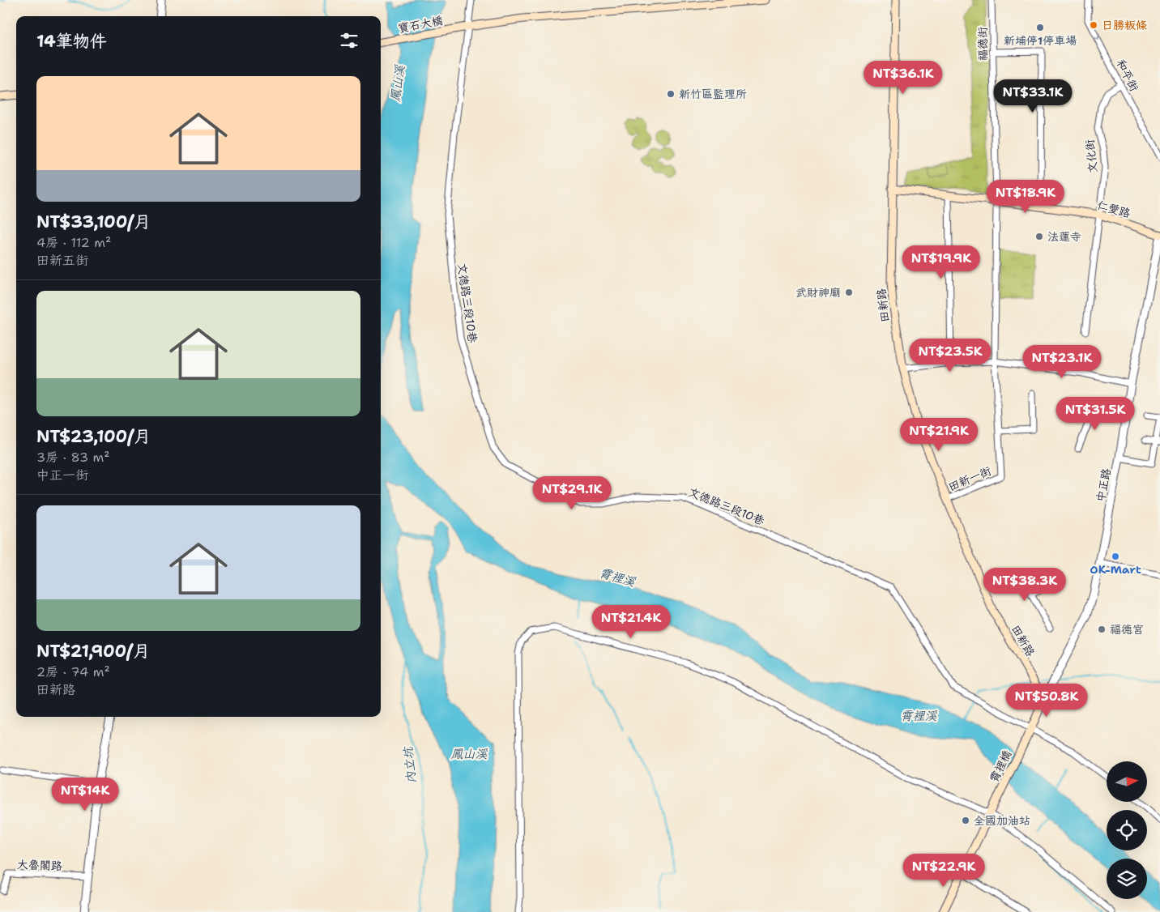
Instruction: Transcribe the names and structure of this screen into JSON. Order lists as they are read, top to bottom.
{
  "streets": {
    "main road": [
      "寶石大橋",
      "仁愛路",
      "田新路",
      "中正路",
      "霄裡橋"
    ],
    "street": [
      "福德街",
      "和平街",
      "文化街",
      "文德路三段10巷",
      "田新一街",
      "大魯閣路"
    ]
  },
  "crossings": [
    ["寶石大橋", "文德路三段10巷"],
    ["福德街", "仁愛路"],
    ["福德街", "田新一街"],
    ["和平街", "文化街"],
    ["文化街", "仁愛路"],
    ["仁愛路", "田新路"],
    ["仁愛路", "中正路"],
    ["文德路三段10巷", "中正路"],
    ["文德路三段10巷", "霄裡橋"],
    ["田新路", "田新一街"],
    ["田新路", "中正路"],
    ["中正路", "霄裡橋"]
  ],
  "one_way": ["和平街"],
  "water": ["鳳山溪", "霄裡溪", "內立坑"],
  "places": [
    "日勝粄條",
    "新埔停1停車場",
    "新竹區監理所",
    "法蓮寺",
    "武財神廟",
    "OK-Mart",
    "福德宮",
    "全國加油站"
  ],
  "north": "right",
  "page": {
    "heading": "14筆物件",
    "price": [
      "NT$36.1K",
      "NT$33.1K",
      "NT$18.9K",
      "NT$19.9K",
      "NT$23.5K",
      "NT$23.1K",
      "NT$31.5K",
      "NT$21.9K",
      "NT$29.1K",
      "NT$38.3K",
      "NT$21.4K",
      "NT$50.8K",
      "NT$14K",
      "NT$22.9K"
    ],
    "list": [
      {
        "name": "NT$33,100/月",
        "note": "4房 · 112 m² · 田新五街"
      },
      {
        "name": "NT$23,100/月",
        "note": "3房 · 83 m² · 中正一街"
      },
      {
        "name": "NT$21,900/月",
        "note": "2房 · 74 m² · 田新路"
      }
    ]
  }
}
